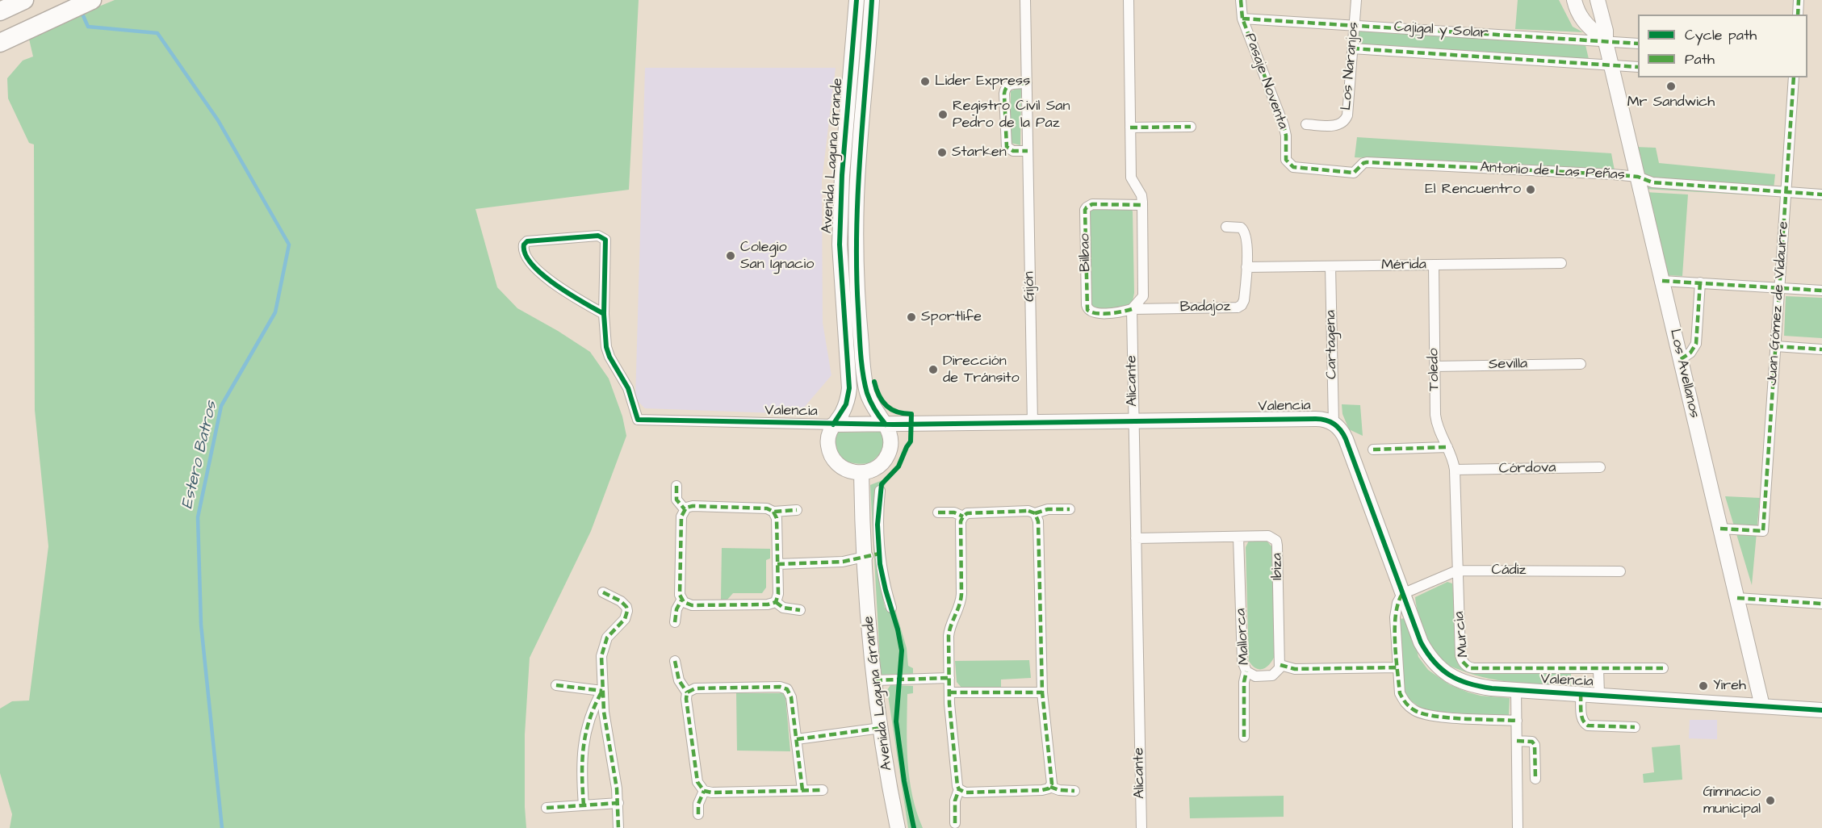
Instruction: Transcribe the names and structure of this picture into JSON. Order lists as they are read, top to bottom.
{
  "streets": {
    "street": [
      "Cajigal y Solar",
      "Los Naranjos",
      "Pasaje Noventa",
      "Avenida Laguna Grande",
      "Antonio de Las Peñas",
      "Bilbao",
      "Mérida",
      "Gijón",
      "Juan Gómez de Vidaurre",
      "Badajoz",
      "Cartagena",
      "Sevilla",
      "Toledo",
      "Los Avellanos",
      "Alicante",
      "Valencia",
      "Córdova",
      "Ibiza",
      "Cádiz",
      "Murcia",
      "Mallorca"
    ]
  },
  "crossings": [
    ["Cajigal y Solar", "Los Naranjos"],
    ["Cajigal y Solar", "Pasaje Noventa"],
    ["Cajigal y Solar", "Los Avellanos"],
    ["Pasaje Noventa", "Antonio de Las Peñas"],
    ["Avenida Laguna Grande", "Valencia"],
    ["Antonio de Las Peñas", "Juan Gómez de Vidaurre"],
    ["Antonio de Las Peñas", "Los Avellanos"],
    ["Bilbao", "Badajoz"],
    ["Bilbao", "Alicante"],
    ["Mérida", "Badajoz"],
    ["Mérida", "Cartagena"],
    ["Mérida", "Toledo"],
    ["Gijón", "Valencia"],
    ["Juan Gómez de Vidaurre", "Los Avellanos"],
    ["Badajoz", "Alicante"],
    ["Cartagena", "Valencia"],
    ["Sevilla", "Toledo"],
    ["Toledo", "Córdova"],
    ["Toledo", "Murcia"],
    ["Los Avellanos", "Valencia"],
    ["Alicante", "Valencia"],
    ["Alicante", "Ibiza"],
    ["Valencia", "Cádiz"],
    ["Córdova", "Murcia"],
    ["Ibiza", "Mallorca"],
    ["Cádiz", "Murcia"]
  ],
  "water": ["Estero Batros"],
  "places": [
    "Lider Express",
    "Mr Sandwich",
    "Registro Civil San Pedro de la Paz",
    "Starken",
    "El Rencuentro",
    "Colegio San Ignacio",
    "Sportlife",
    "Dirección de Tránsito",
    "Yireh",
    "Gimnacio municipal"
  ],
  "legend": ["Cycle path", "Path"]
}
